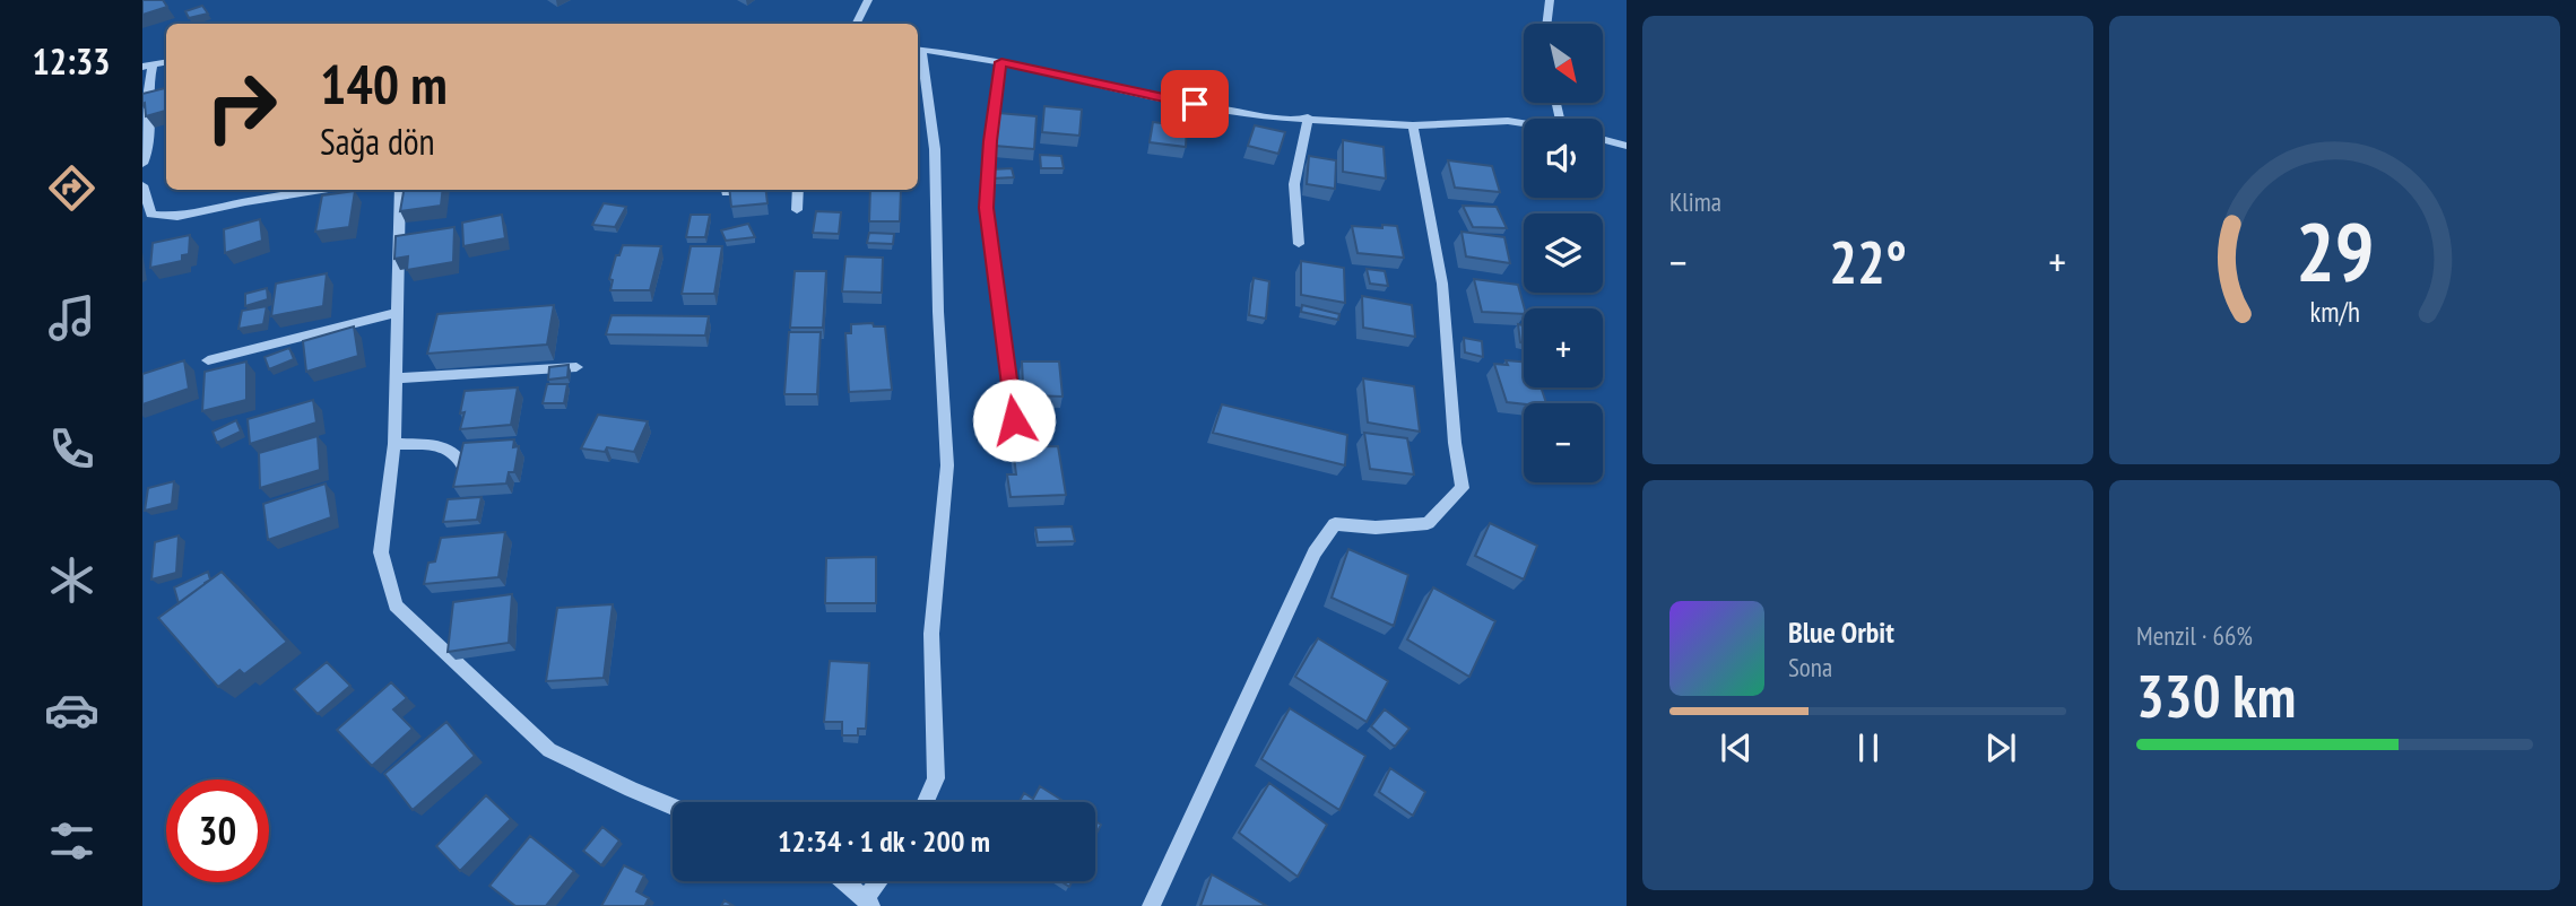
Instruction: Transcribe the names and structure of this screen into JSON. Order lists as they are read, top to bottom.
{
  "north": "bottom right",
  "page": {
    "tabs": "12:33",
    "tile": [
      "Klima",
      ["Menzil · 66%", "330 km"]
    ],
    "map_buttons": ["+", "−"],
    "turn": ["140 m", "Sağa dön"],
    "heat": ["−", "22°", "+"],
    "song": ["Blue Orbit", "Sona"],
    "limit": "30",
    "trip": "12:34 · 1 dk · 200 m",
    "gauge": ["29", "km/h"]
  }
}
